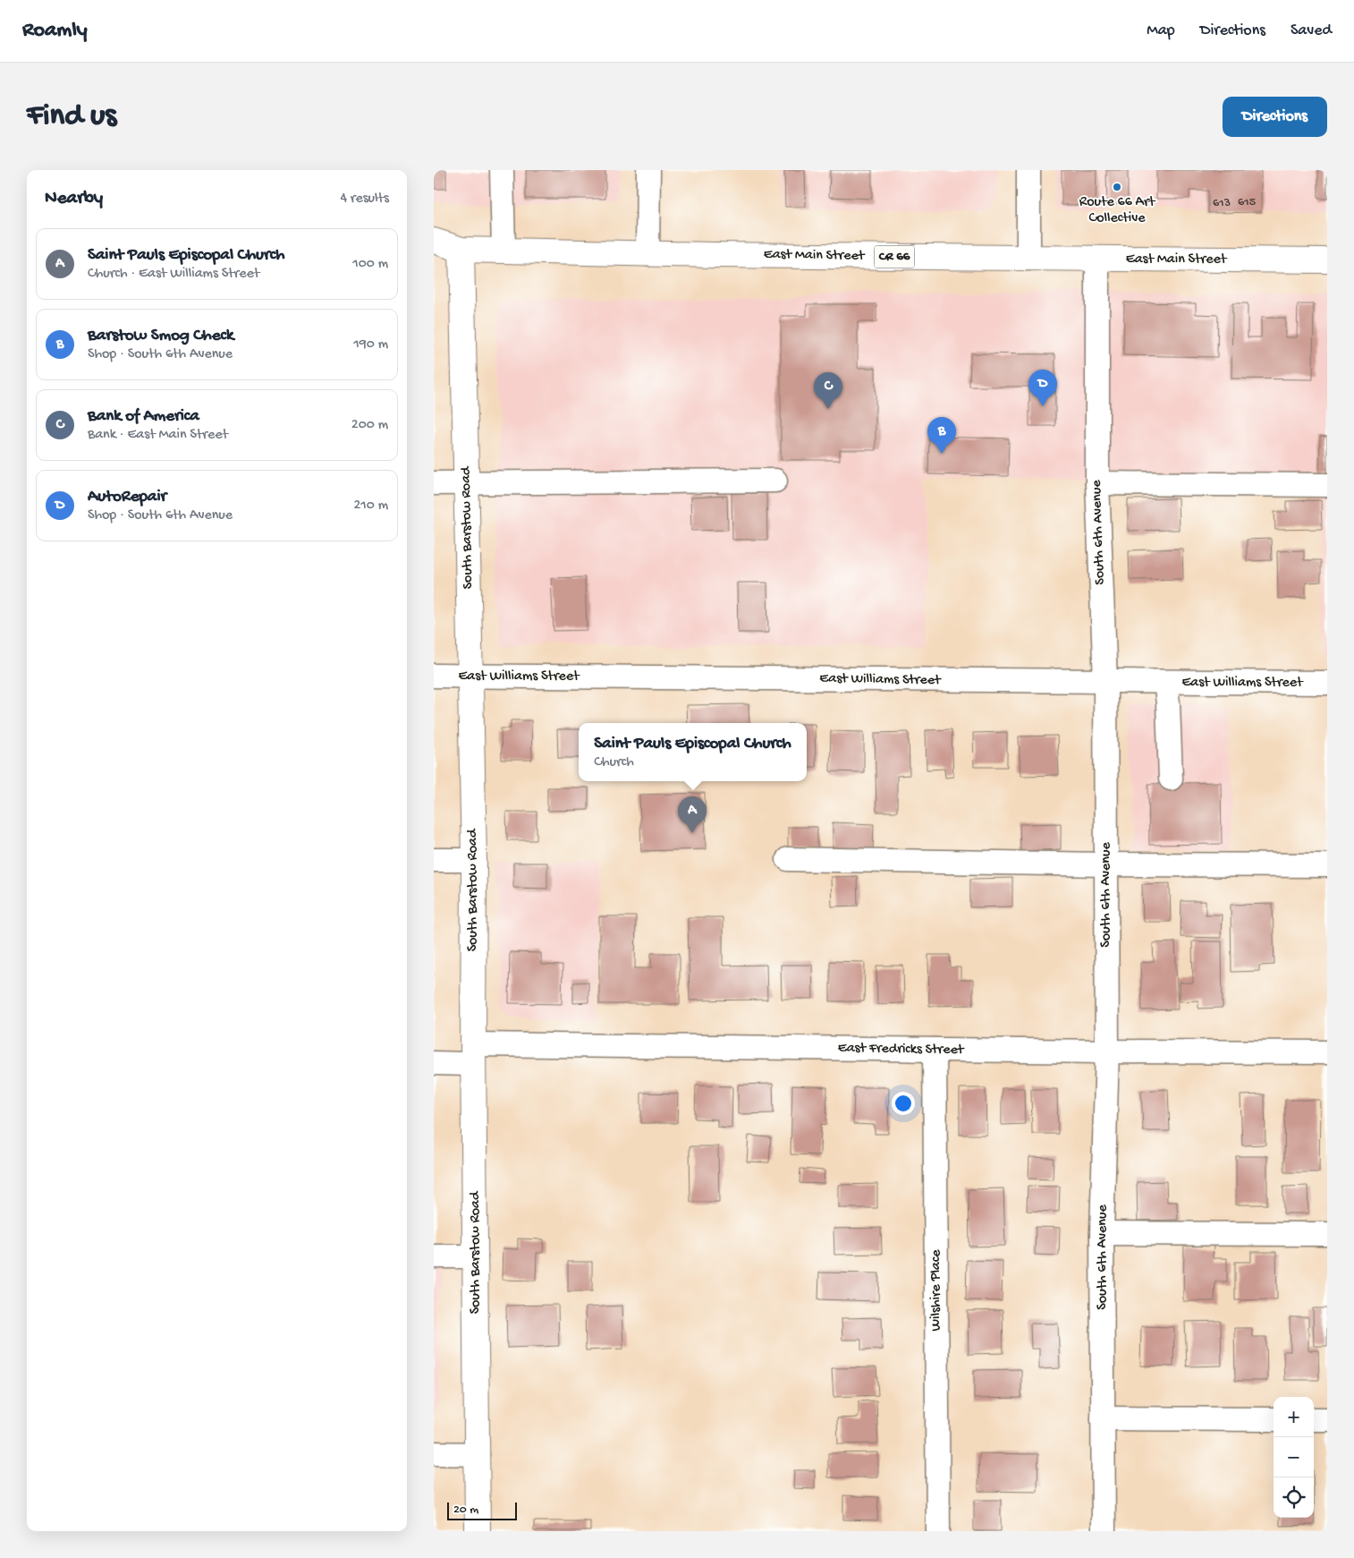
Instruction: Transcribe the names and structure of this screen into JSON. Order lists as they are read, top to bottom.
{
  "streets": {
    "main road": ["East Main Street", "CR 66", "South Barstow Road"],
    "street": [
      "South 6th Avenue",
      "East Williams Street",
      "East Fredricks Street",
      "Wilshire Place"
    ]
  },
  "crossings": [
    ["East Main Street", "South Barstow Road"],
    ["East Main Street", "South 6th Avenue"],
    ["South Barstow Road", "East Williams Street"],
    ["South Barstow Road", "East Fredricks Street"],
    ["South 6th Avenue", "East Williams Street"],
    ["South 6th Avenue", "East Fredricks Street"],
    ["East Fredricks Street", "Wilshire Place"]
  ],
  "places": ["Route 66 Art Collective"],
  "house_numbers": ["615", "613"],
  "scale_bar": "20 m",
  "page": {
    "header": "Roamly",
    "nav": ["Map", "Directions", "Saved"],
    "buttons": "Directions",
    "title": "Find us",
    "heading": ["Nearby", "4 results"],
    "list": [
      {
        "mark": "A",
        "name": "Saint Pauls Episcopal Church",
        "note": "Church · East Williams Street",
        "value": "100 m"
      },
      {
        "mark": "B",
        "name": "Barstow Smog Check",
        "note": "Shop · South 6th Avenue",
        "value": "190 m"
      },
      {
        "mark": "C",
        "name": "Bank of America",
        "note": "Bank · East Main Street",
        "value": "200 m"
      },
      {
        "mark": "D",
        "name": "AutoRepair",
        "note": "Shop · South 6th Avenue",
        "value": "210 m"
      }
    ],
    "pins": [
      "D",
      "C",
      "B",
      "A"
    ],
    "popup": ["Saint Pauls Episcopal Church", "Church"],
    "map_buttons": ["+", "−"],
    "scale": "20 m"
  }
}
